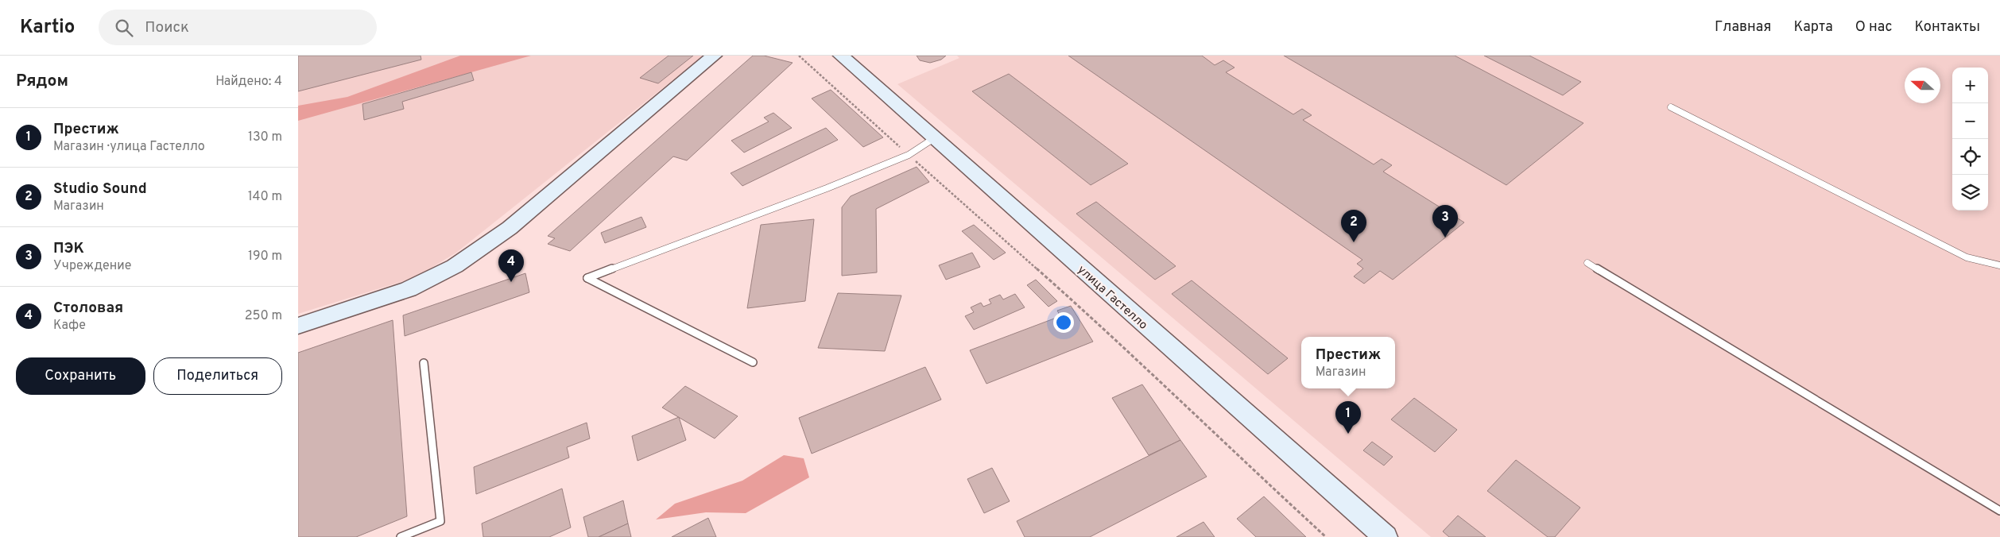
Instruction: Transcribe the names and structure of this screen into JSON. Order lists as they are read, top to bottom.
{
  "streets": {
    "main road": ["улица Гастелло"]
  },
  "north": "left",
  "page": {
    "header": "Kartio",
    "search": "Поиск",
    "nav": [
      "Главная",
      "Карта",
      "О нас",
      "Контакты"
    ],
    "heading": ["Рядом", "Найдено: 4"],
    "map_buttons": ["+", "−"],
    "list": [
      {
        "mark": "1",
        "name": "Престиж",
        "note": "Магазин · улица Гастелло",
        "value": "130 m"
      },
      {
        "mark": "2",
        "name": "Studio Sound",
        "note": "Магазин",
        "value": "140 m"
      },
      {
        "mark": "3",
        "name": "ПЭК",
        "note": "Учреждение",
        "value": "190 m"
      },
      {
        "mark": "4",
        "name": "Столовая",
        "note": "Кафе",
        "value": "250 m"
      }
    ],
    "pins": [
      "3",
      "2",
      "4",
      "1"
    ],
    "popup": ["Престиж", "Магазин"],
    "buttons": ["Сохранить", "Поделиться"]
  }
}
